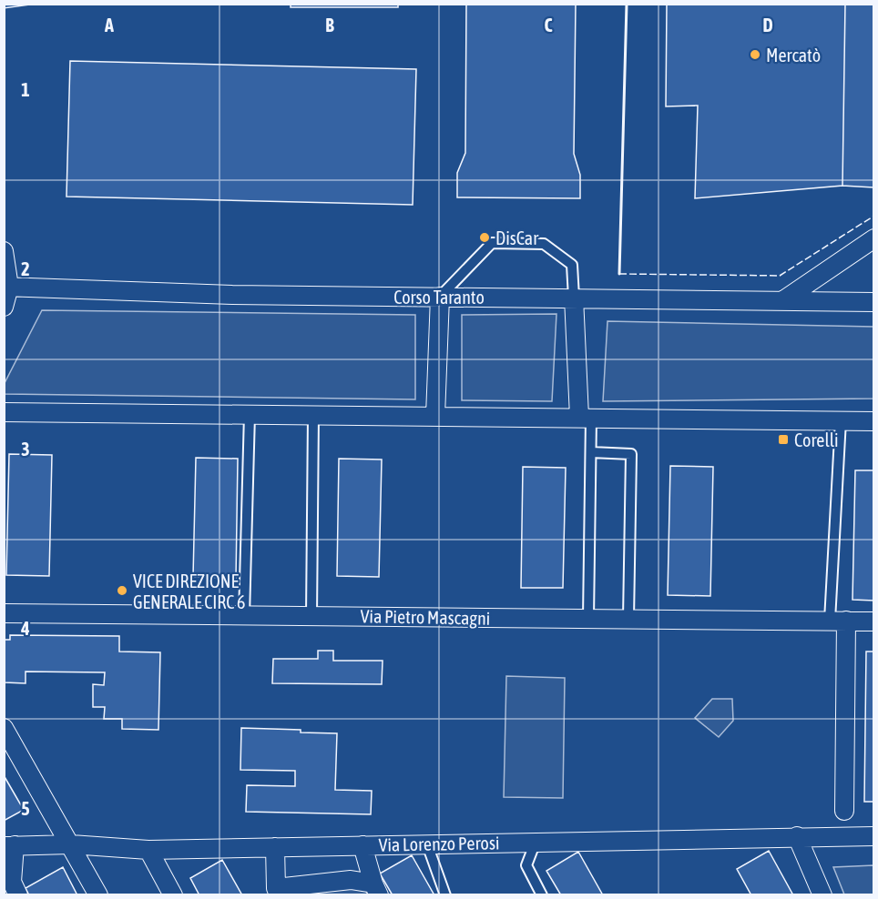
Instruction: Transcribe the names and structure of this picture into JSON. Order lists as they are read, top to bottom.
{
  "streets": {
    "street": ["Corso Taranto", "Via Pietro Mascagni", "Via Lorenzo Perosi"]
  },
  "places": {
    "other": ["Mercatò", "DisCar", "VICE DIREZIONE GENERALE CIRC 6"],
    "transit": ["Corelli"]
  },
  "grid": {
    "columns": [
      "A",
      "B",
      "C",
      "D"
    ],
    "rows": [
      "1",
      "2",
      "3",
      "4",
      "5"
    ]
  }
}
